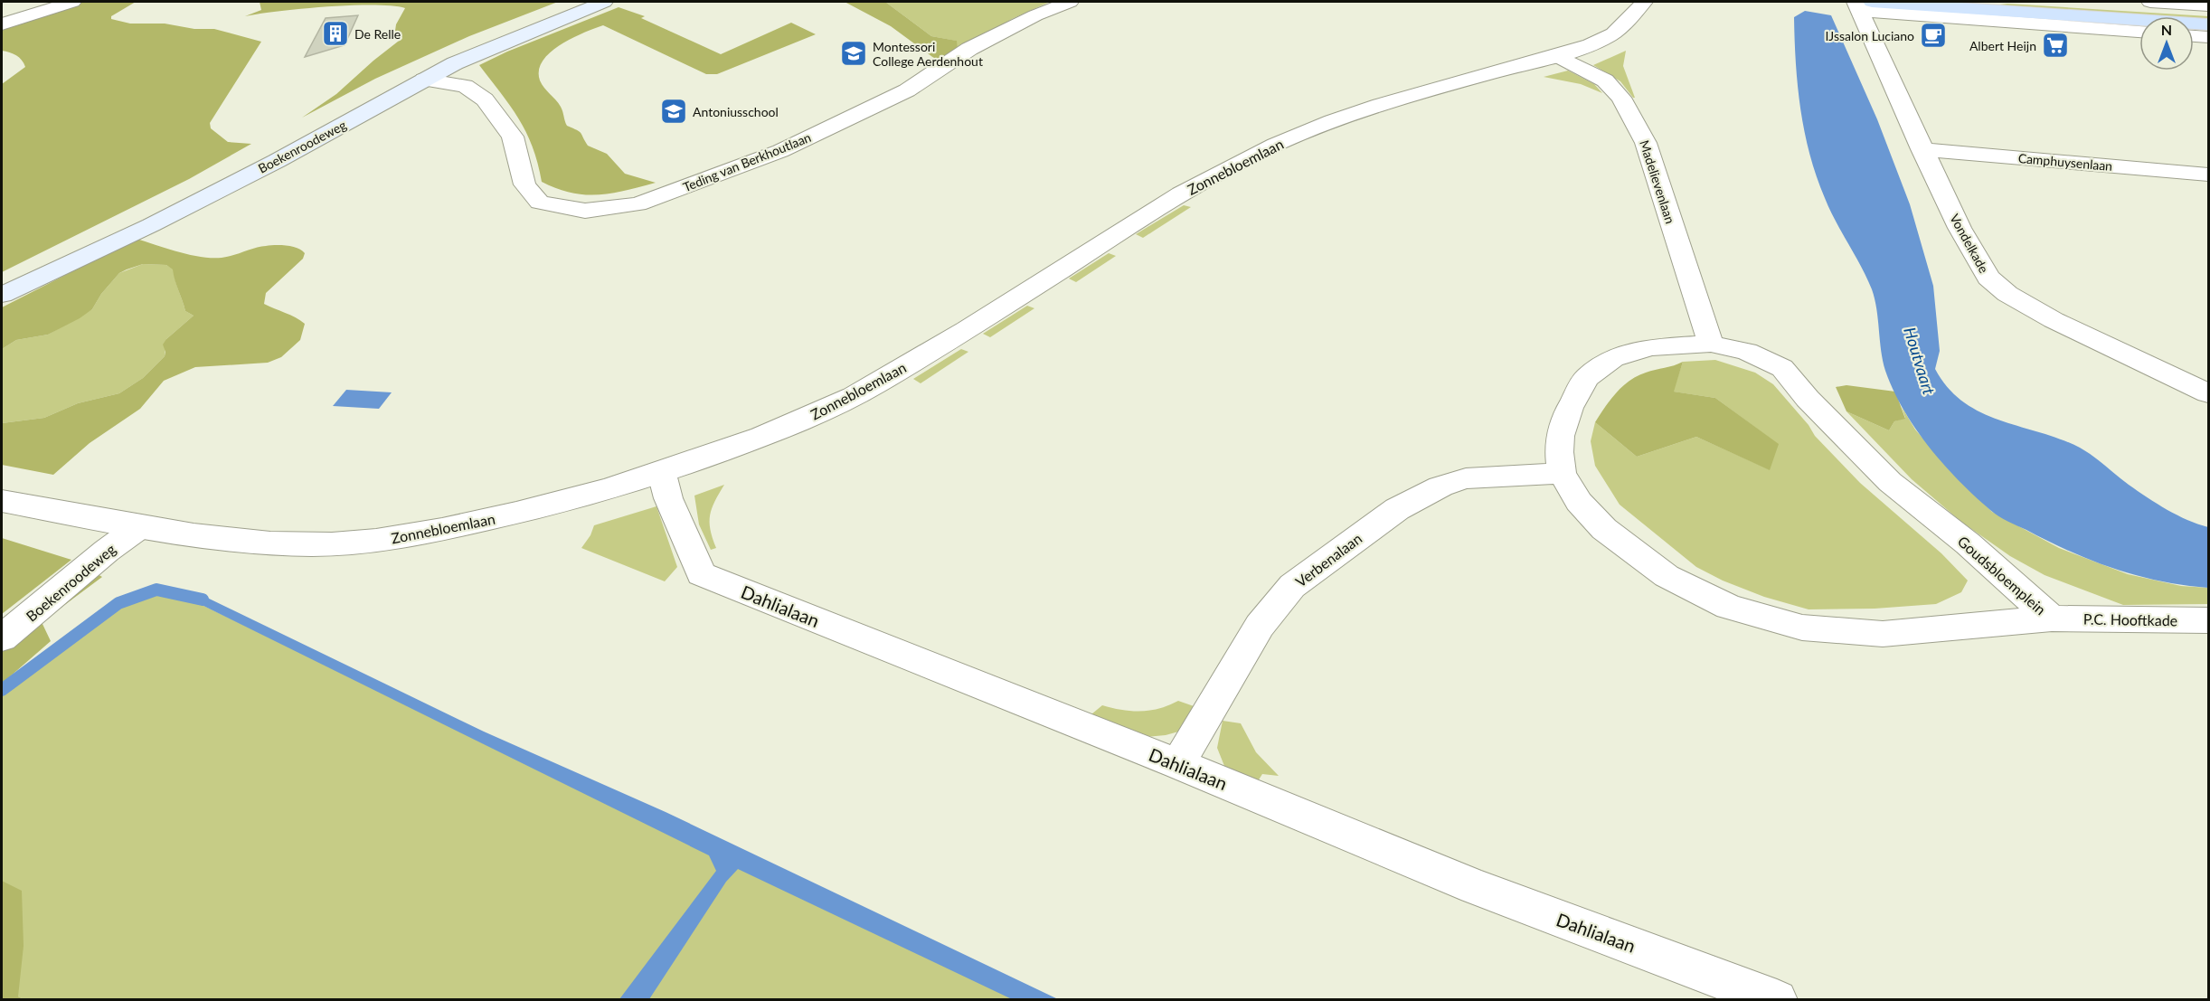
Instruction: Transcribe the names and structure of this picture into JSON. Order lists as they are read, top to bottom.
{
  "streets": {
    "main road": ["Boekenroodeweg"],
    "street": [
      "Teding van Berkhoutlaan",
      "Camphuysenlaan",
      "Zonnebloemlaan",
      "Madelievenlaan",
      "Vondelkade",
      "Verbenalaan",
      "Goudsbloemplein",
      "Dahlialaan",
      "P.C. Hooftkade"
    ]
  },
  "crossings": [
    ["Boekenroodeweg", "Teding van Berkhoutlaan"],
    ["Boekenroodeweg", "Zonnebloemlaan"],
    ["Camphuysenlaan", "Vondelkade"],
    ["Zonnebloemlaan", "Madelievenlaan"],
    ["Zonnebloemlaan", "Dahlialaan"],
    ["Madelievenlaan", "Goudsbloemplein"],
    ["Verbenalaan", "Goudsbloemplein"],
    ["Verbenalaan", "Dahlialaan"],
    ["Goudsbloemplein", "P.C. Hooftkade"]
  ],
  "water": ["Houtvaart"],
  "places": {
    "building": ["De Relle"],
    "cafe": ["IJssalon Luciano"],
    "supermarket": ["Albert Heijn"],
    "school or university": ["Montessori College Aerdenhout", "Antoniusschool"]
  },
  "north": "top"
}
